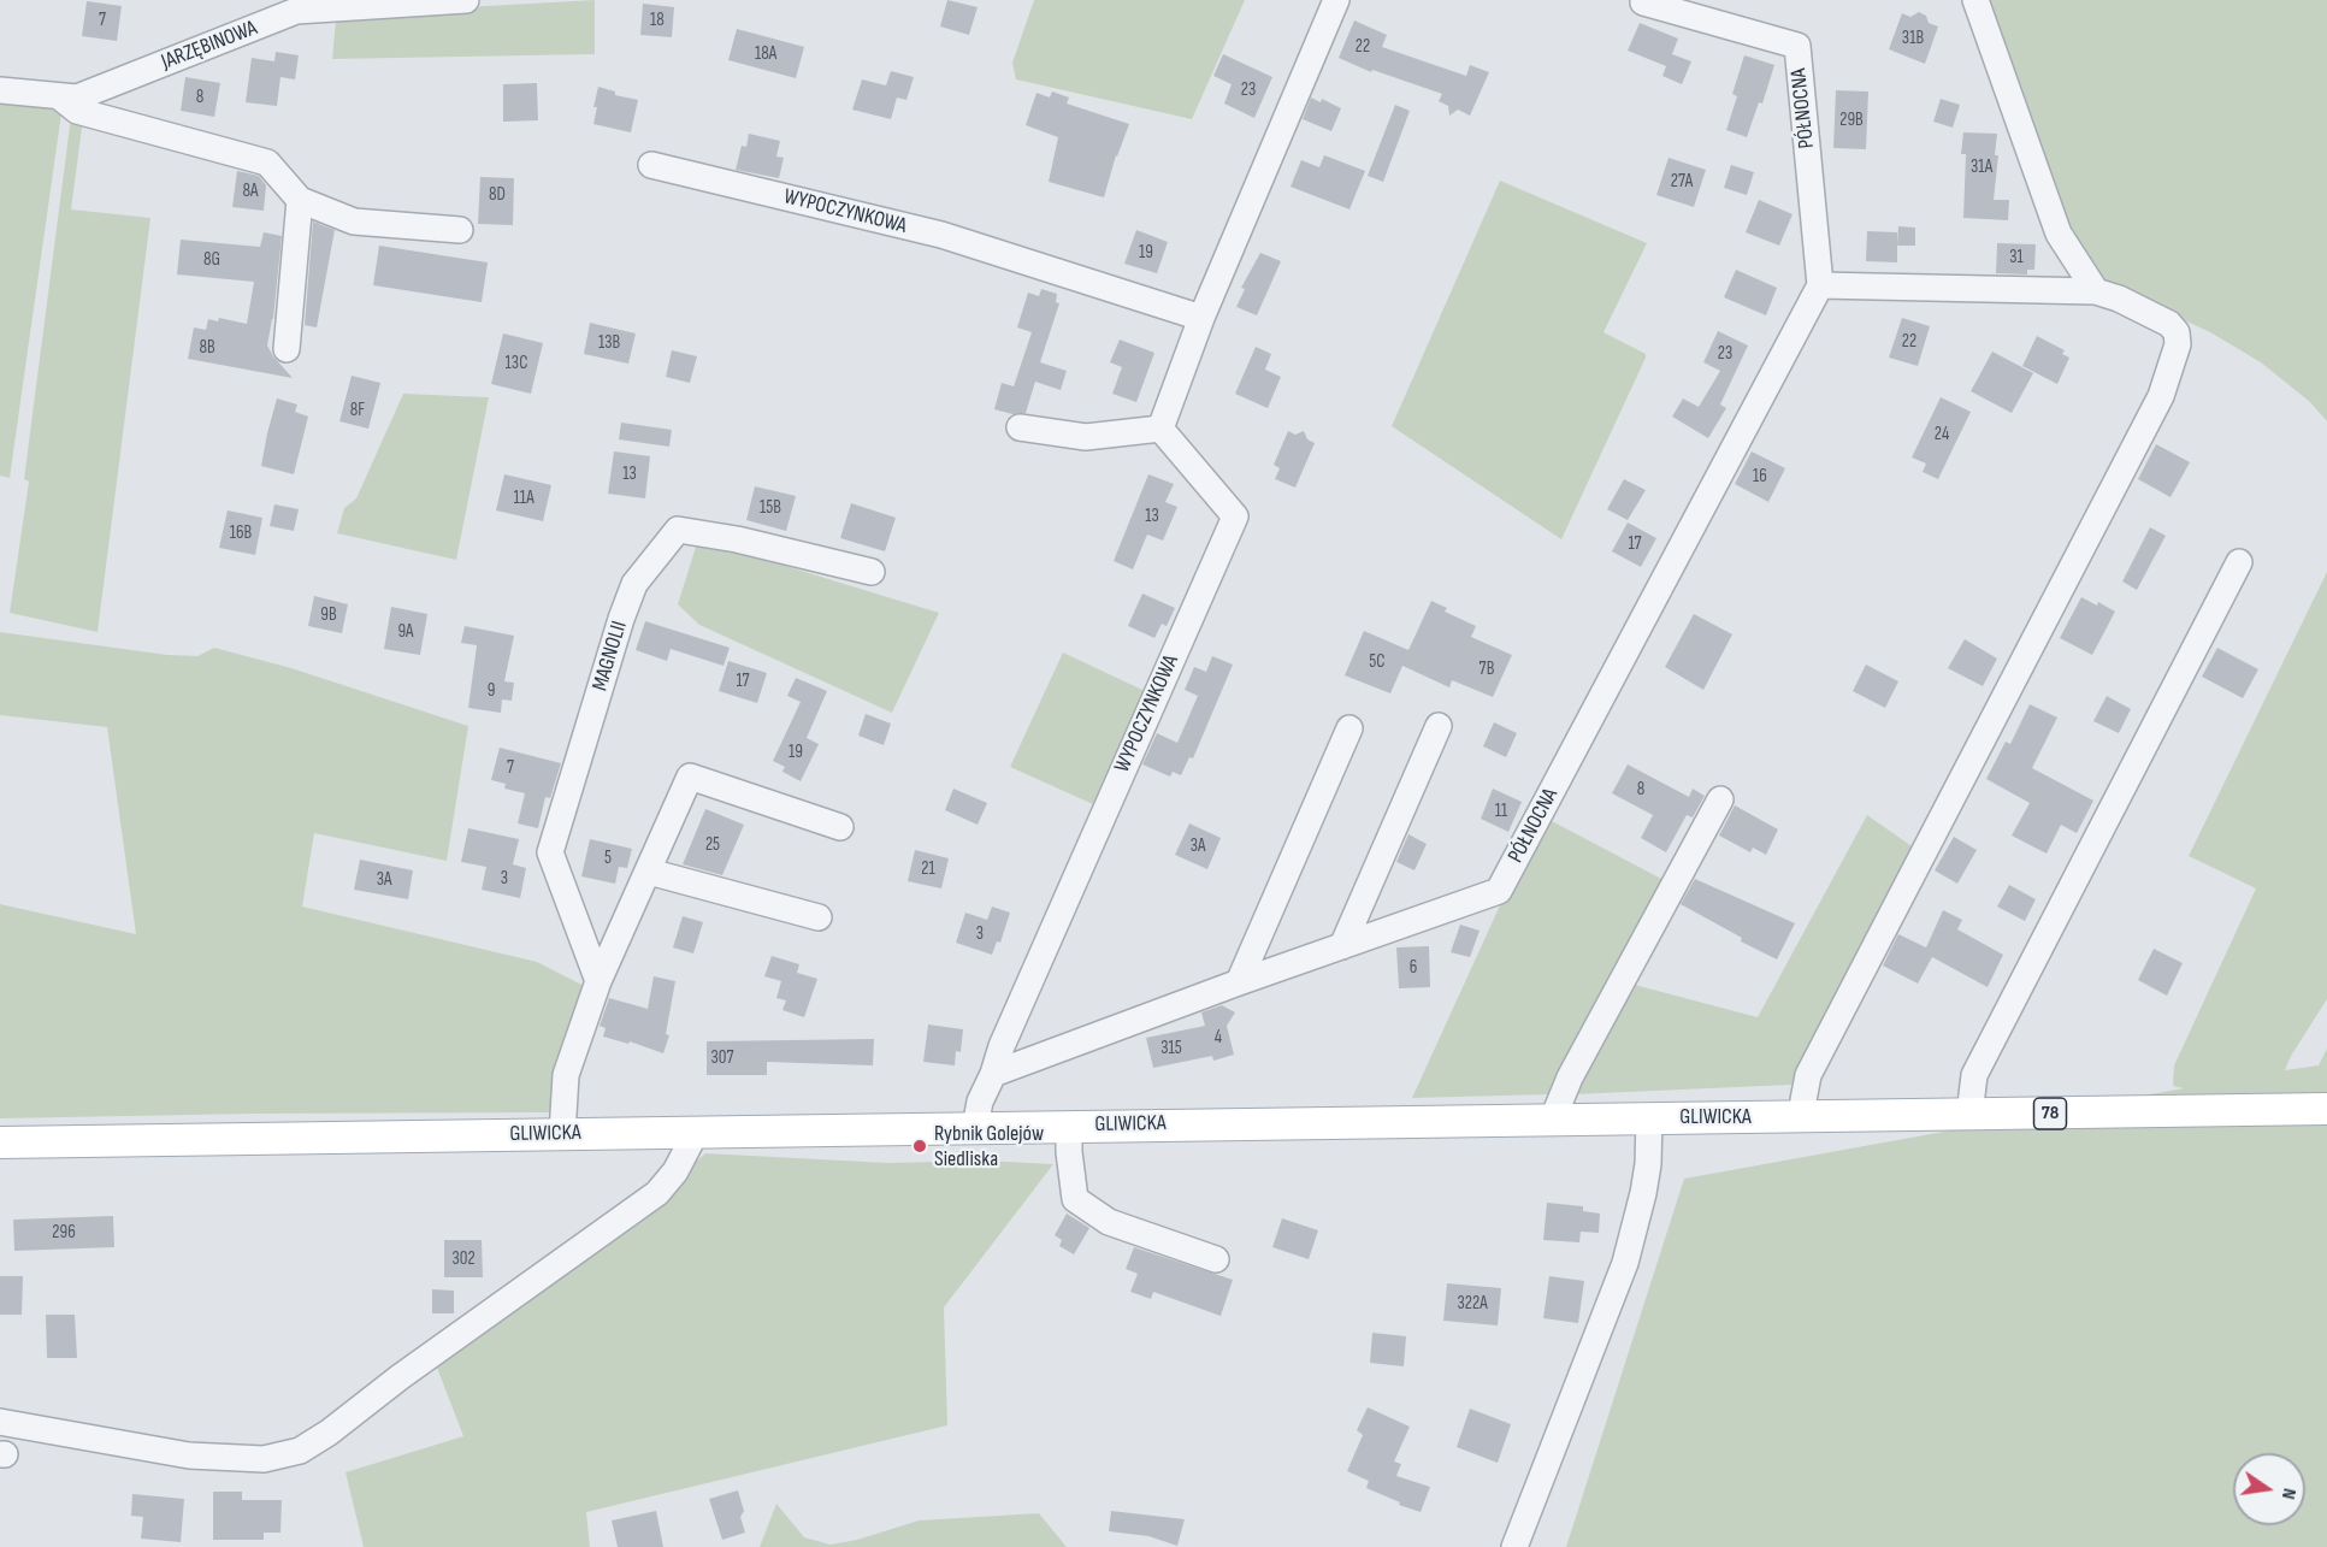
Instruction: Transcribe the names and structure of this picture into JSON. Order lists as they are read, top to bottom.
{
  "streets": {
    "main road": ["78", "GLIWICKA"],
    "street": [
      "JARZĘBINOWA",
      "PÓŁNOCNA",
      "WYPOCZYNKOWA",
      "MAGNOLII"
    ]
  },
  "crossings": [
    ["PÓŁNOCNA", "WYPOCZYNKOWA"],
    ["WYPOCZYNKOWA", "GLIWICKA"]
  ],
  "places": ["Rybnik Golejów Siedliska"],
  "house_numbers": [
    "7",
    "18",
    "31B",
    "22",
    "18A",
    "23",
    "8",
    "29B",
    "31A",
    "27A",
    "8A",
    "8D",
    "19",
    "31",
    "8G",
    "22",
    "13B",
    "8B",
    "23",
    "13C",
    "8F",
    "24",
    "13",
    "16",
    "11A",
    "15B",
    "13",
    "16B",
    "17",
    "9B",
    "9A",
    "5C",
    "7B",
    "17",
    "9",
    "19",
    "7",
    "8",
    "11",
    "25",
    "3A",
    "5",
    "21",
    "3",
    "3A",
    "3",
    "6",
    "4",
    "315",
    "307",
    "296",
    "302",
    "322A"
  ],
  "north": "right"
}
